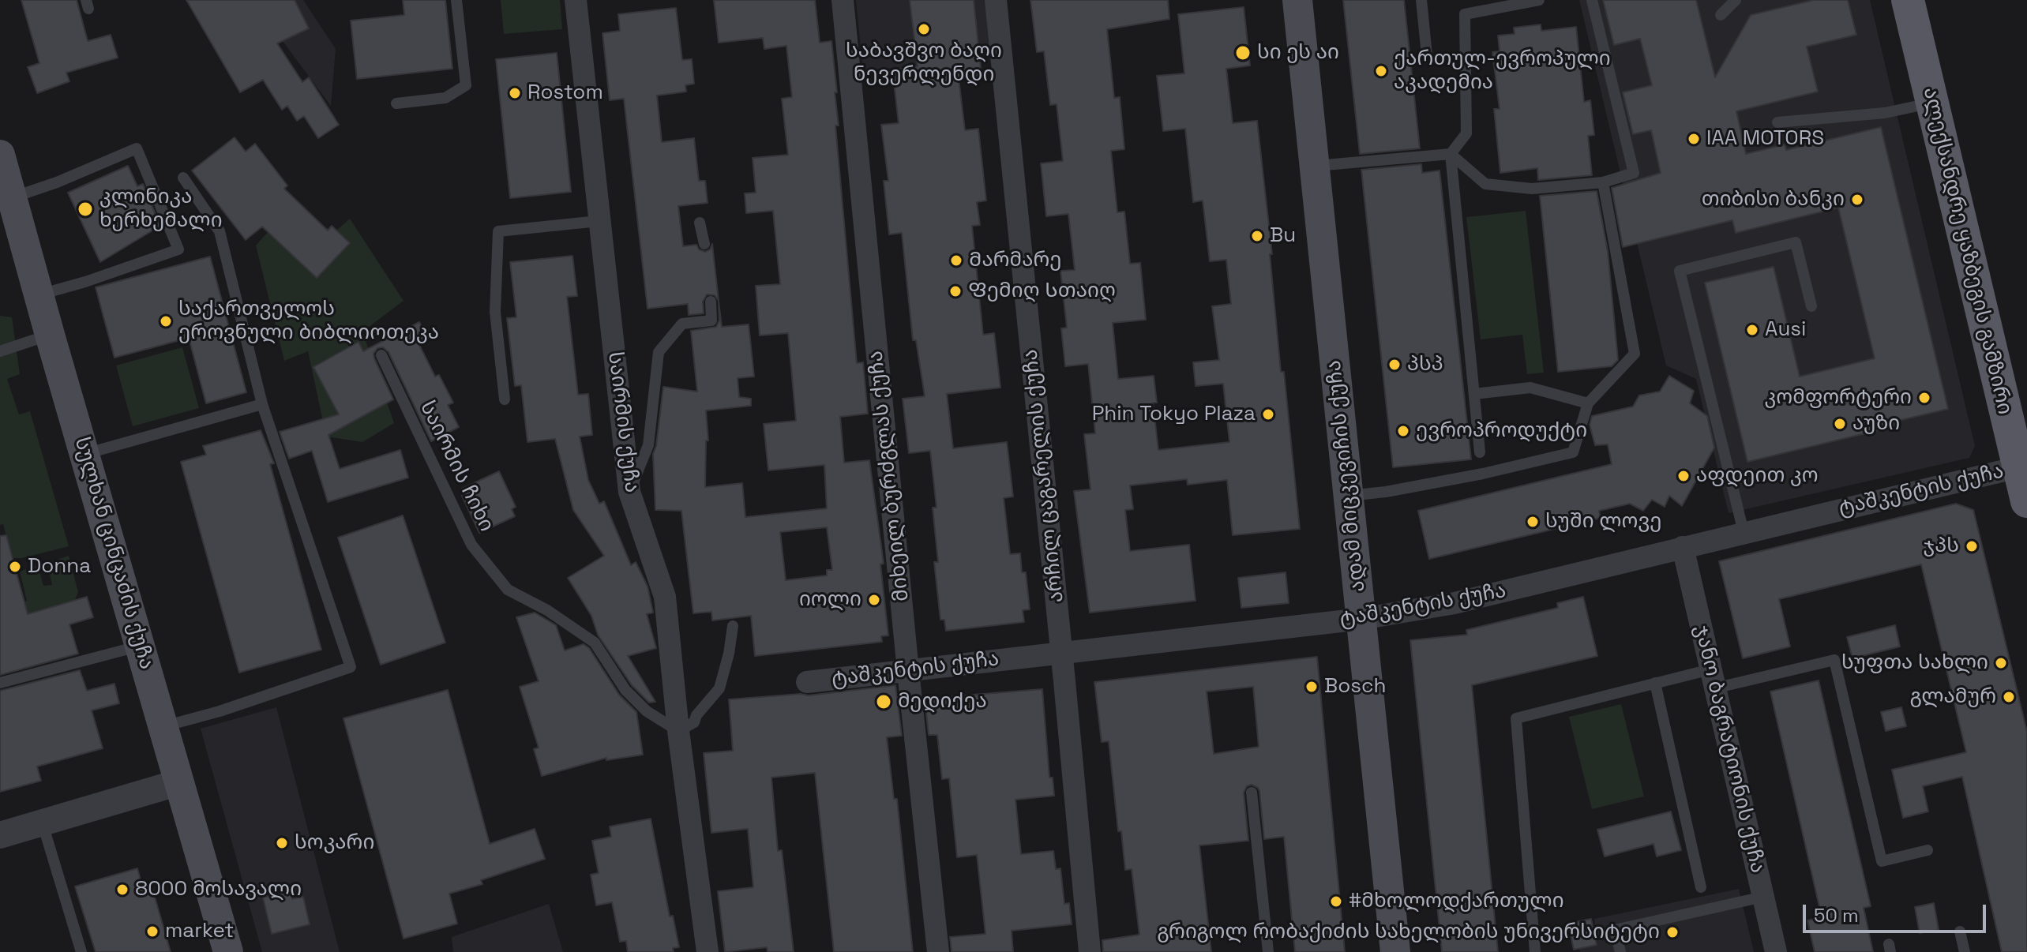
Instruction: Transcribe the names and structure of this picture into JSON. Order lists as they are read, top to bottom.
{
  "streets": {
    "main road": ["ალექსანდრე ყაზბეგის გამზირი", "ადამ მიცკევიჩის ქუჩა", "სულხან ცინცაძის ქუჩა"],
    "street": [
      "საირმის ქუჩა",
      "მიხეილ ბურძგლას ქუჩა",
      "არჩილ ცაგარელის ქუჩა",
      "ტაშკენტის ქუჩა",
      "ჯანო ბაგრატიონის ქუჩა"
    ],
    "lane": ["საირმის ჩიხი"]
  },
  "crossings": [
    ["ალექსანდრე ყაზბეგის გამზირი", "ტაშკენტის ქუჩა"],
    ["საირმის ქუჩა", "საირმის ჩიხი"],
    ["მიხეილ ბურძგლას ქუჩა", "ტაშკენტის ქუჩა"],
    ["არჩილ ცაგარელის ქუჩა", "ტაშკენტის ქუჩა"],
    ["ადამ მიცკევიჩის ქუჩა", "ტაშკენტის ქუჩა"],
    ["ტაშკენტის ქუჩა", "ჯანო ბაგრატიონის ქუჩა"]
  ],
  "places": [
    "საბავშვო ბაღი ნევერლენდი",
    "სი ეს აი",
    "ქართულ-ევროპული აკადემია",
    "Rostom",
    "IAA MOTORS",
    "თიბისი ბანკი",
    "კლინიკა ხერხემალი",
    "Bu",
    "Მარმარე",
    "Ფემიღ Სთაიღ",
    "საქართველოს ეროვნული ბიბლიოთეკა",
    "Ausi",
    "პსპ",
    "კომფორტერი",
    "Phin Tokyo Plaza",
    "აუზი",
    "ევროპროდუქტი",
    "აფდეით კო",
    "სუში ლოვე",
    "ჯპს",
    "Donna",
    "იოლი",
    "სუფთა სახლი",
    "Bosch",
    "გლამურ",
    "მედიქეა",
    "სოკარი",
    "8000 მოსავალი",
    "#მხოლოდქართული",
    "market",
    "გრიგოლ რობაქიძის სახელობის უნივერსიტეტი"
  ],
  "scale_bar": "50 m"
}
